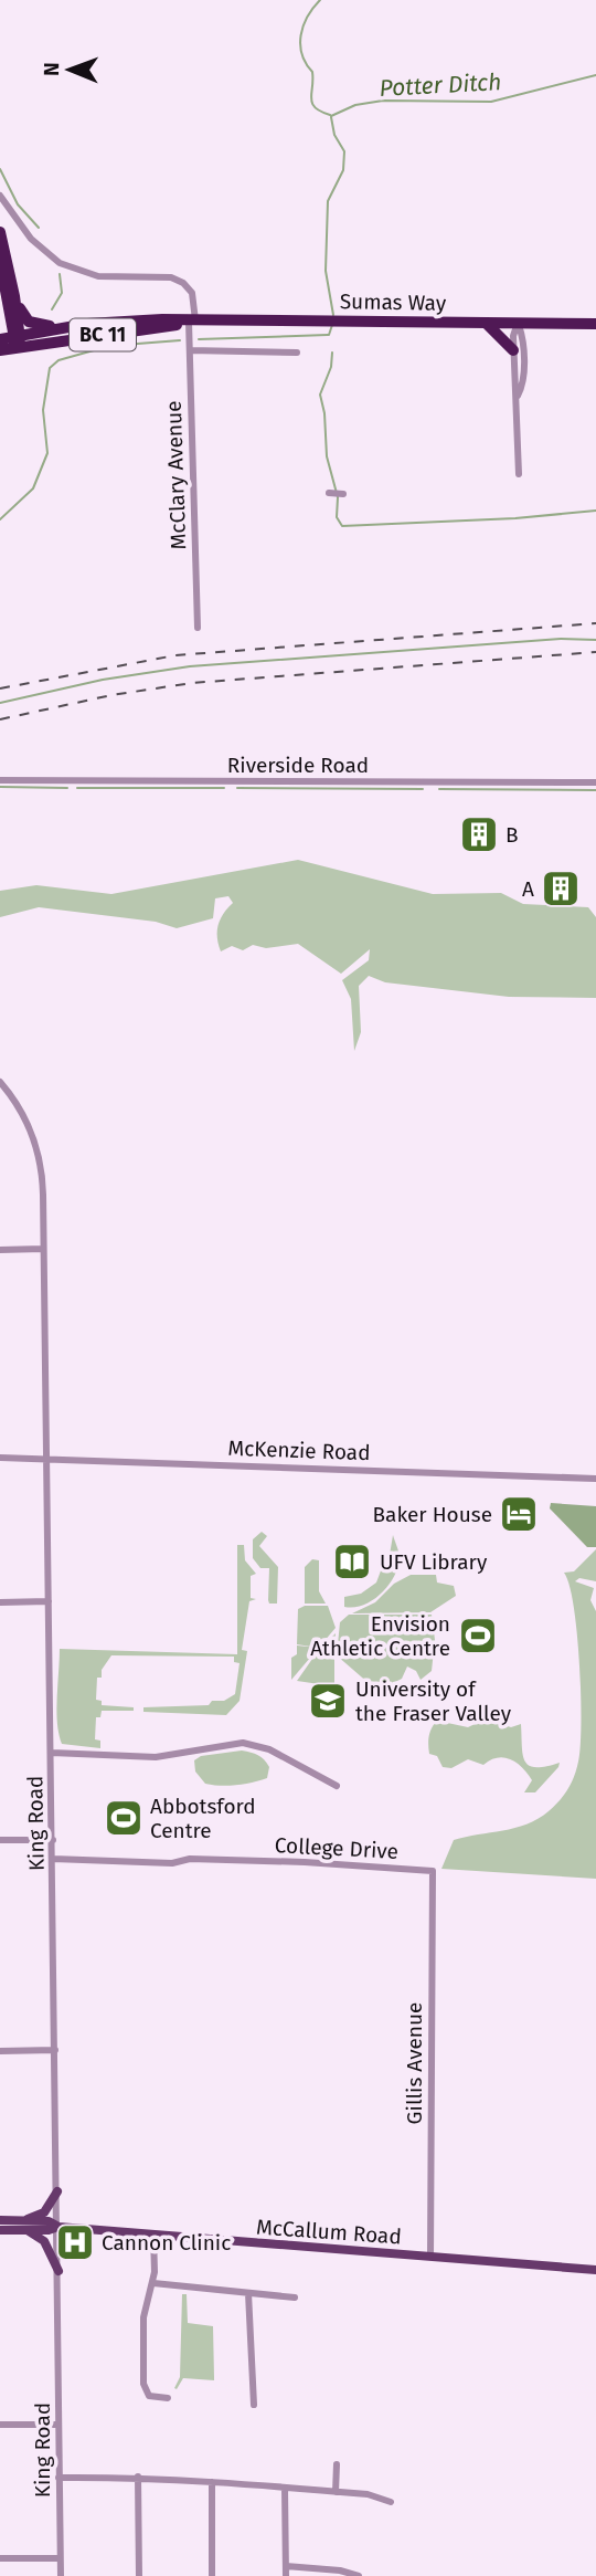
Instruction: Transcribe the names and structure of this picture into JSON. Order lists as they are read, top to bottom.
{
  "streets": {
    "highway": ["Sumas Way", "BC 11"],
    "main road": ["McCallum Road"],
    "street": [
      "McClary Avenue",
      "Riverside Road",
      "McKenzie Road",
      "King Road",
      "College Drive",
      "Gillis Avenue"
    ]
  },
  "crossings": [
    ["Sumas Way", "McClary Avenue"],
    ["McKenzie Road", "King Road"],
    ["King Road", "College Drive"],
    ["King Road", "McCallum Road"],
    ["College Drive", "Gillis Avenue"],
    ["Gillis Avenue", "McCallum Road"]
  ],
  "water": ["Potter Ditch"],
  "places": {
    "building": ["B", "A"],
    "hotel": ["Baker House"],
    "library": ["UFV Library"],
    "sports": ["Envision Athletic Centre", "Abbotsford Centre"],
    "school or university": ["University of the Fraser Valley"],
    "hospital": ["Cannon Clinic"]
  },
  "north": "left"
}
